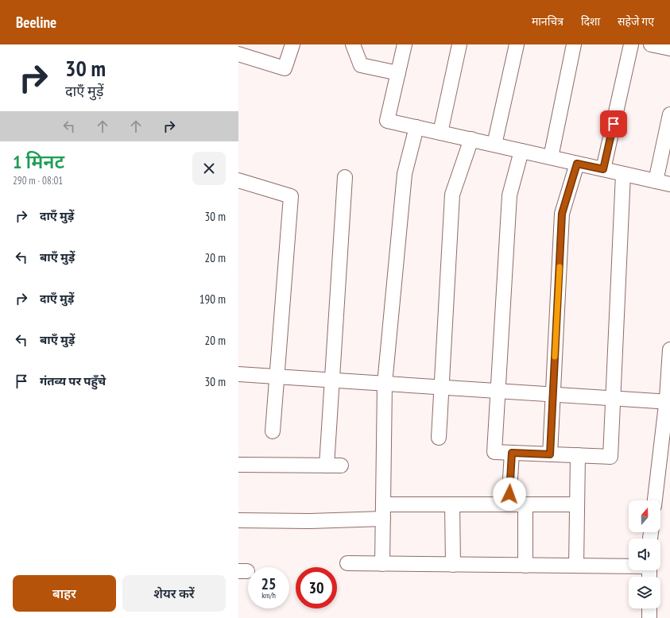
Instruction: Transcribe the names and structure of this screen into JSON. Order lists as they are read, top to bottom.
{
  "north": "top",
  "page": {
    "header": "Beeline",
    "nav": ["मानचित्र", "दिशा", "सहेजे गए"],
    "turn": ["30 m", "दाएँ मुड़ें"],
    "heading": ["1 मिनट", "290 m · 08:01"],
    "list": [
      {
        "name": "दाएँ मुड़ें",
        "value": "30 m"
      },
      {
        "name": "बाएँ मुड़ें",
        "value": "20 m"
      },
      {
        "name": "दाएँ मुड़ें",
        "value": "190 m"
      },
      {
        "name": "बाएँ मुड़ें",
        "value": "20 m"
      },
      {
        "name": "गंतव्य पर पहुँचे",
        "value": "30 m"
      }
    ],
    "speed": "25 km/h",
    "limit": "30",
    "buttons": ["बाहर", "शेयर करें"]
  }
}
